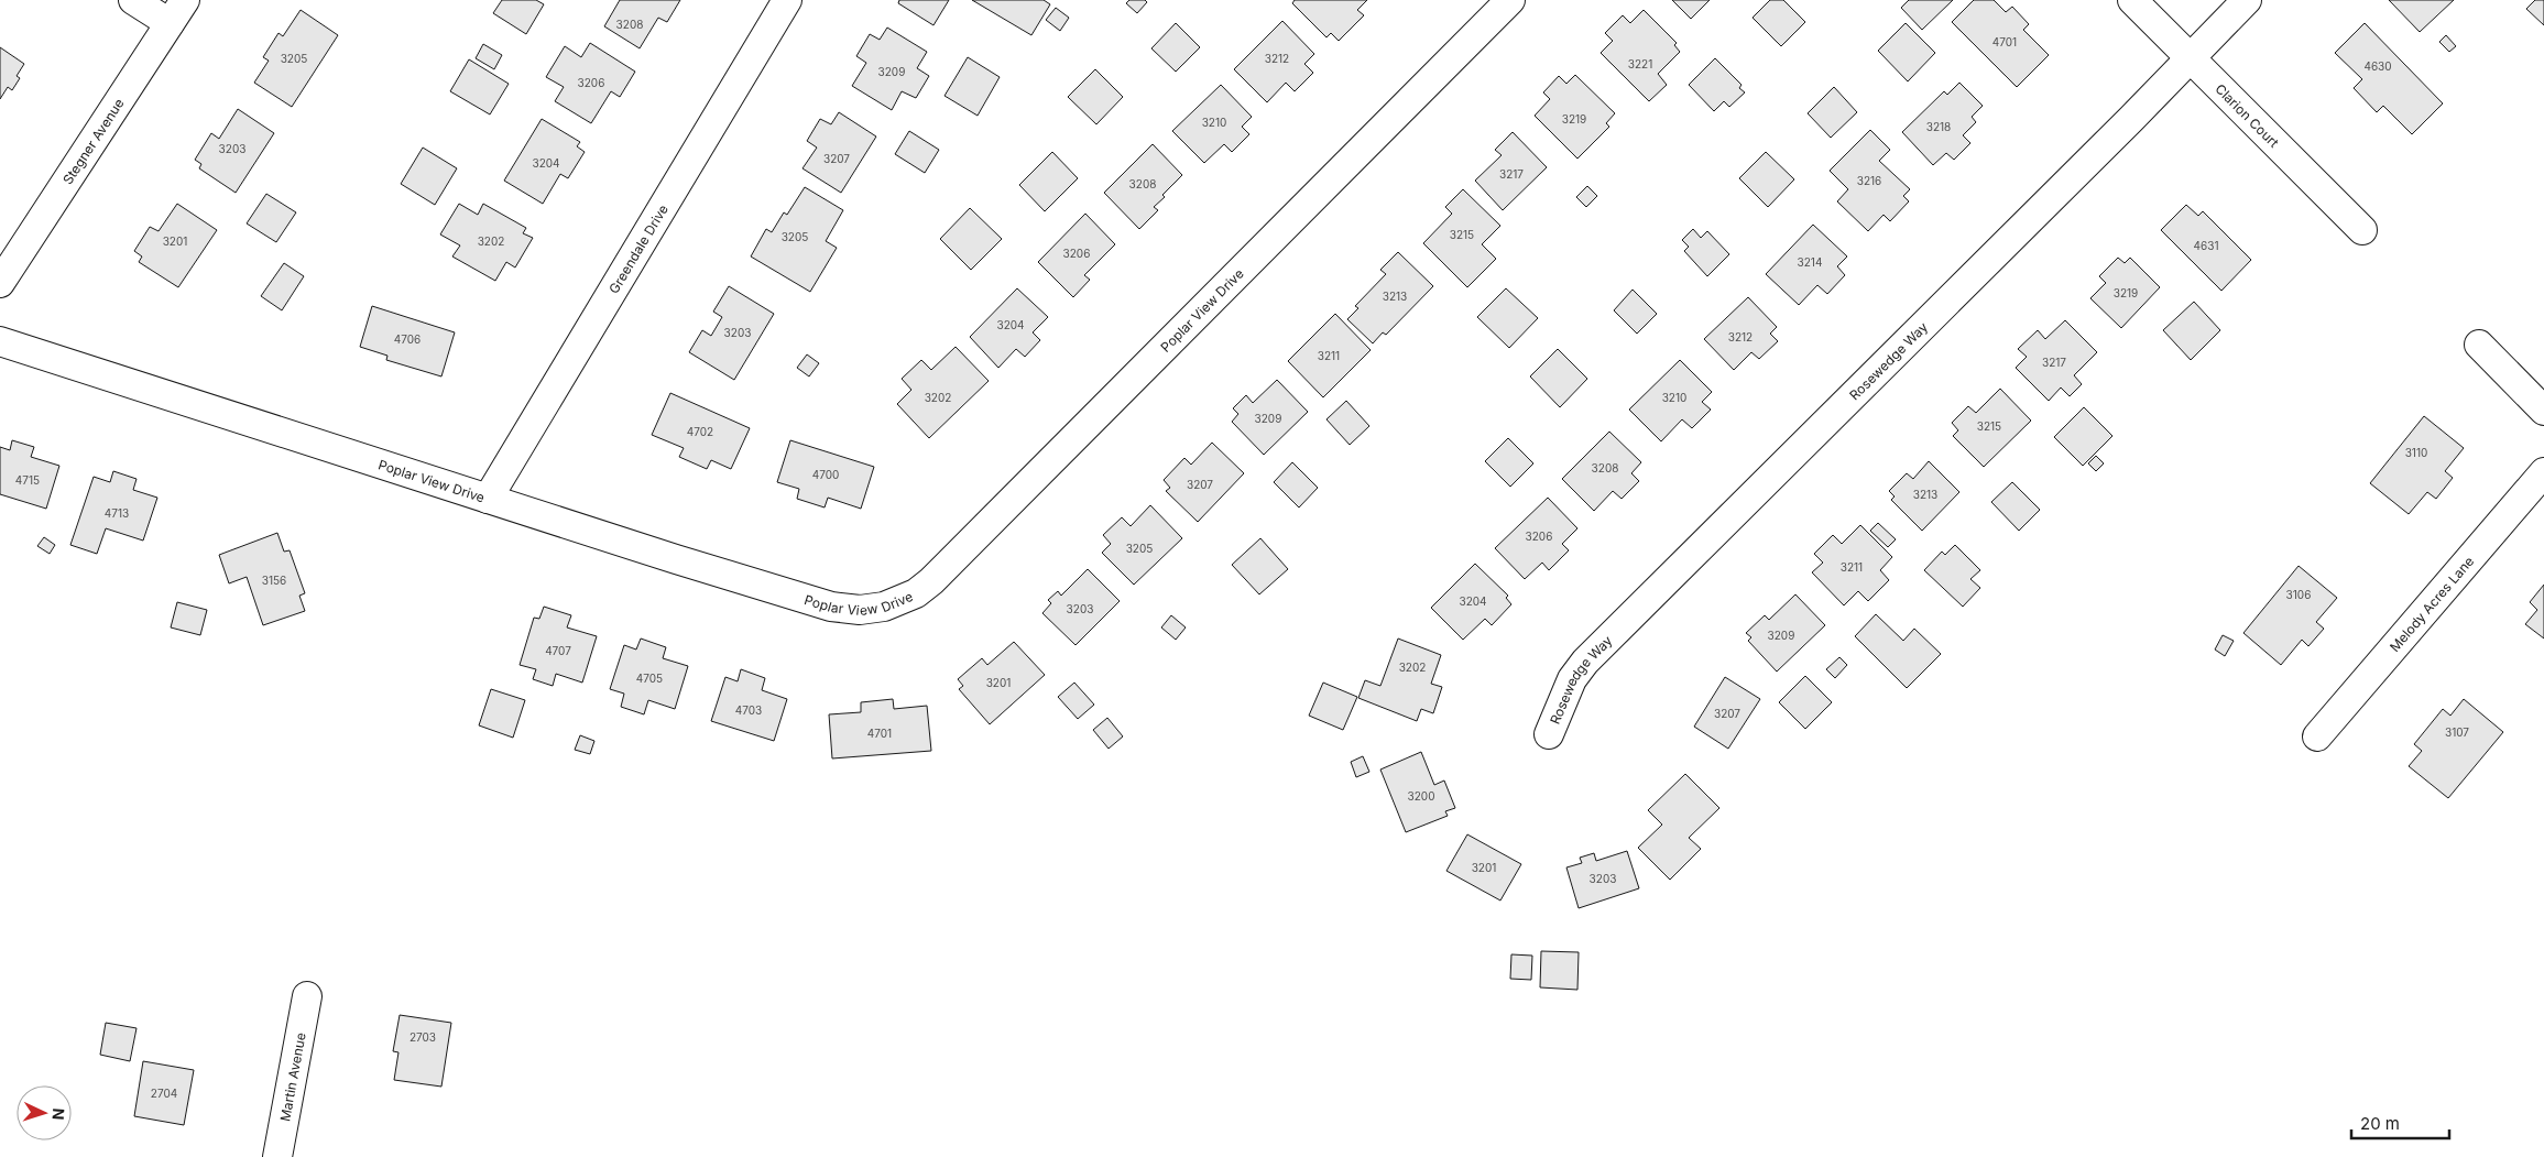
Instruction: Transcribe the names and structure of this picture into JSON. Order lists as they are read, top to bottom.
{
  "streets": {
    "street": [
      "Clarion Court",
      "Stegner Avenue",
      "Greendale Drive",
      "Poplar View Drive",
      "Rosewedge Way",
      "Melody Acres Lane",
      "Martin Avenue"
    ]
  },
  "crossings": [
    ["Clarion Court", "Rosewedge Way"],
    ["Greendale Drive", "Poplar View Drive"]
  ],
  "house_numbers": [
    "3208",
    "4701",
    "3205",
    "3212",
    "3221",
    "4630",
    "3209",
    "3206",
    "3219",
    "3210",
    "3218",
    "3203",
    "3207",
    "3204",
    "3217",
    "3216",
    "3208",
    "3215",
    "3205",
    "3201",
    "3202",
    "4631",
    "3206",
    "3214",
    "3219",
    "3213",
    "3204",
    "3203",
    "3212",
    "4706",
    "3211",
    "3217",
    "3202",
    "3210",
    "3209",
    "3215",
    "4702",
    "3110",
    "3208",
    "4700",
    "4715",
    "3207",
    "3213",
    "4713",
    "3206",
    "3205",
    "3211",
    "3156",
    "3106",
    "3204",
    "3203",
    "3209",
    "4707",
    "3202",
    "4705",
    "3201",
    "4703",
    "3207",
    "3107",
    "4701",
    "3200",
    "3201",
    "3203",
    "2703",
    "2704"
  ],
  "scale_bar": "20 m",
  "north": "right"
}
